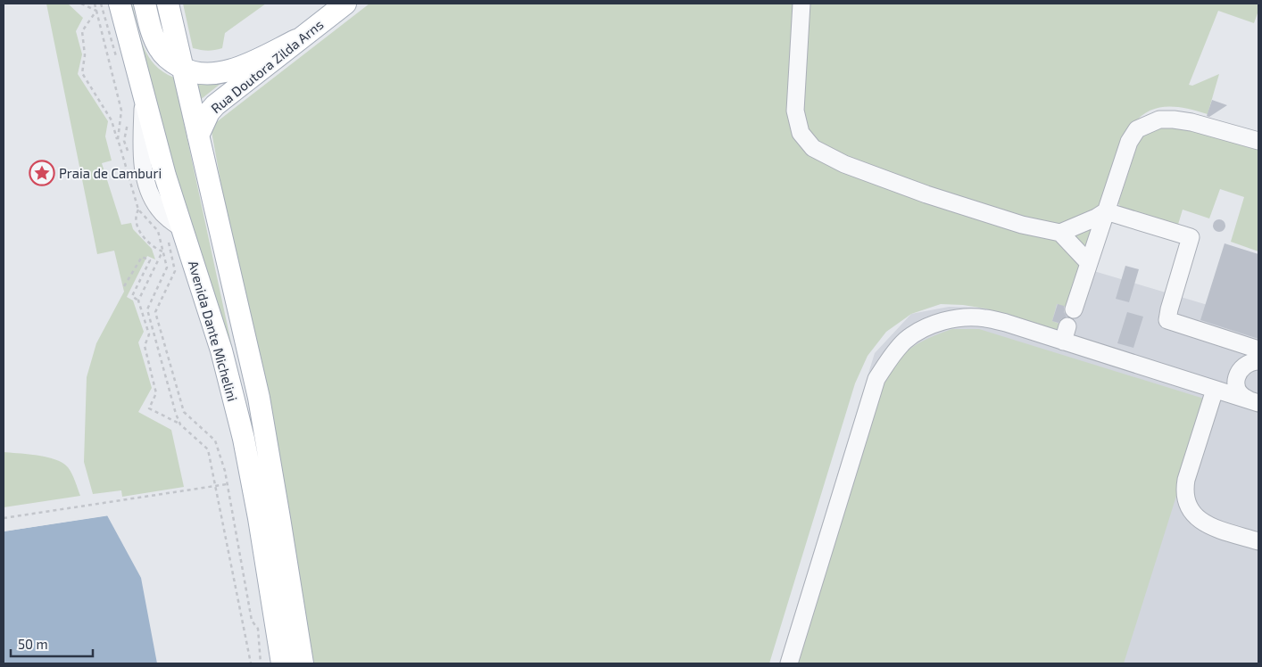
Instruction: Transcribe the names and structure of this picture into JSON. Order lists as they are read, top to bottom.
{
  "streets": {
    "main road": ["Rua Doutora Zilda Arns", "Avenida Dante Michelini"]
  },
  "crossings": [
    ["Rua Doutora Zilda Arns", "Avenida Dante Michelini"]
  ],
  "places": {
    "place": ["Praia de Camburi"]
  },
  "scale_bar": "50 m"
}
